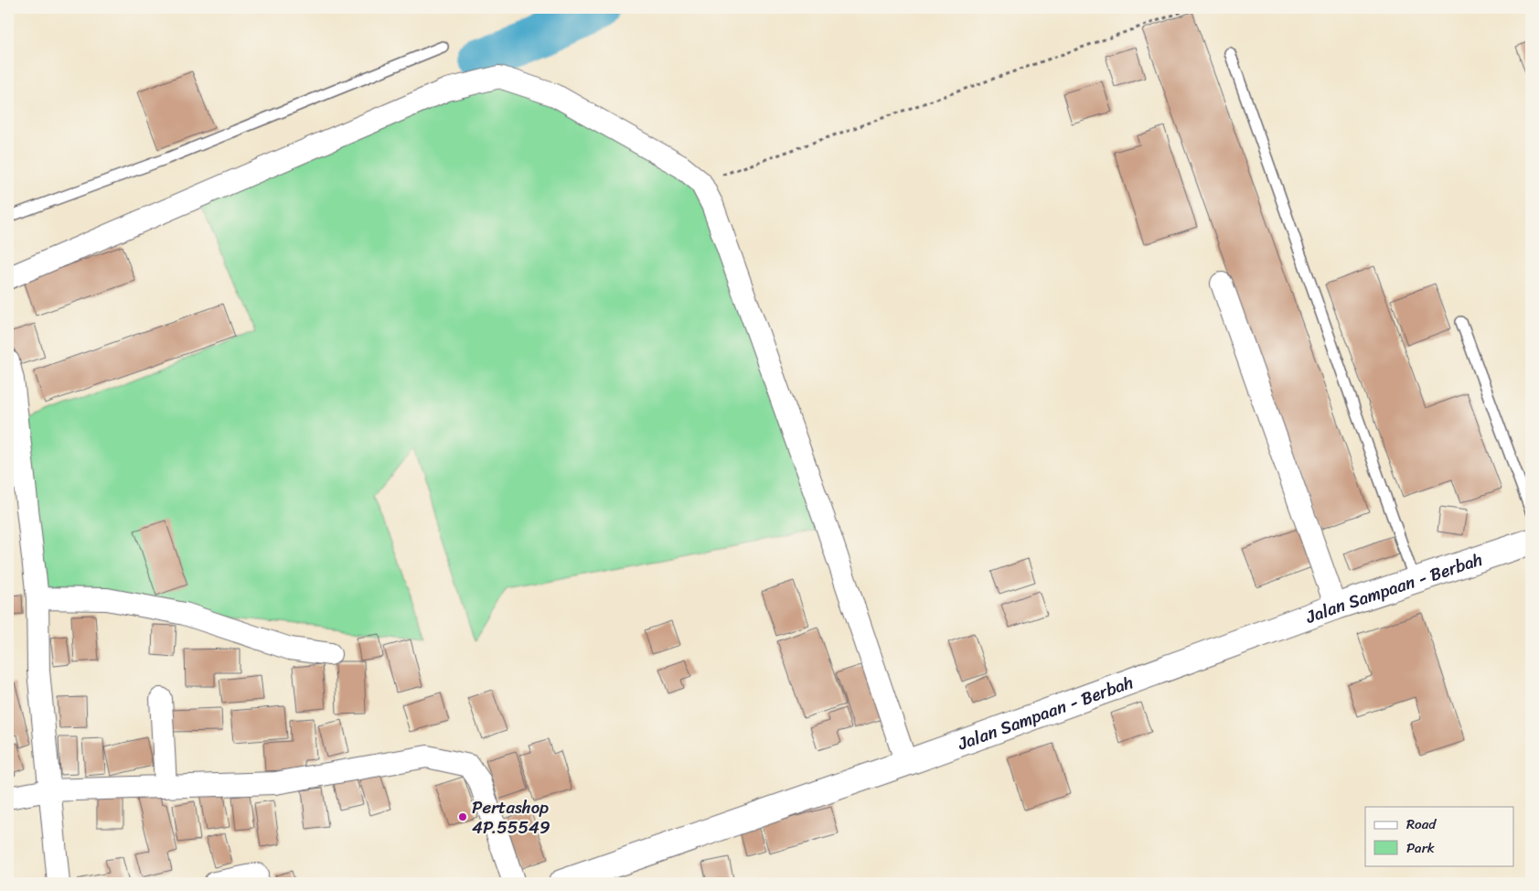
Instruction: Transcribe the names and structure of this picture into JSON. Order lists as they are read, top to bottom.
{
  "streets": {
    "main road": ["Jalan Sampaan - Berbah"]
  },
  "places": ["Pertashop 4P.55549"],
  "legend": ["Road", "Park"]
}
